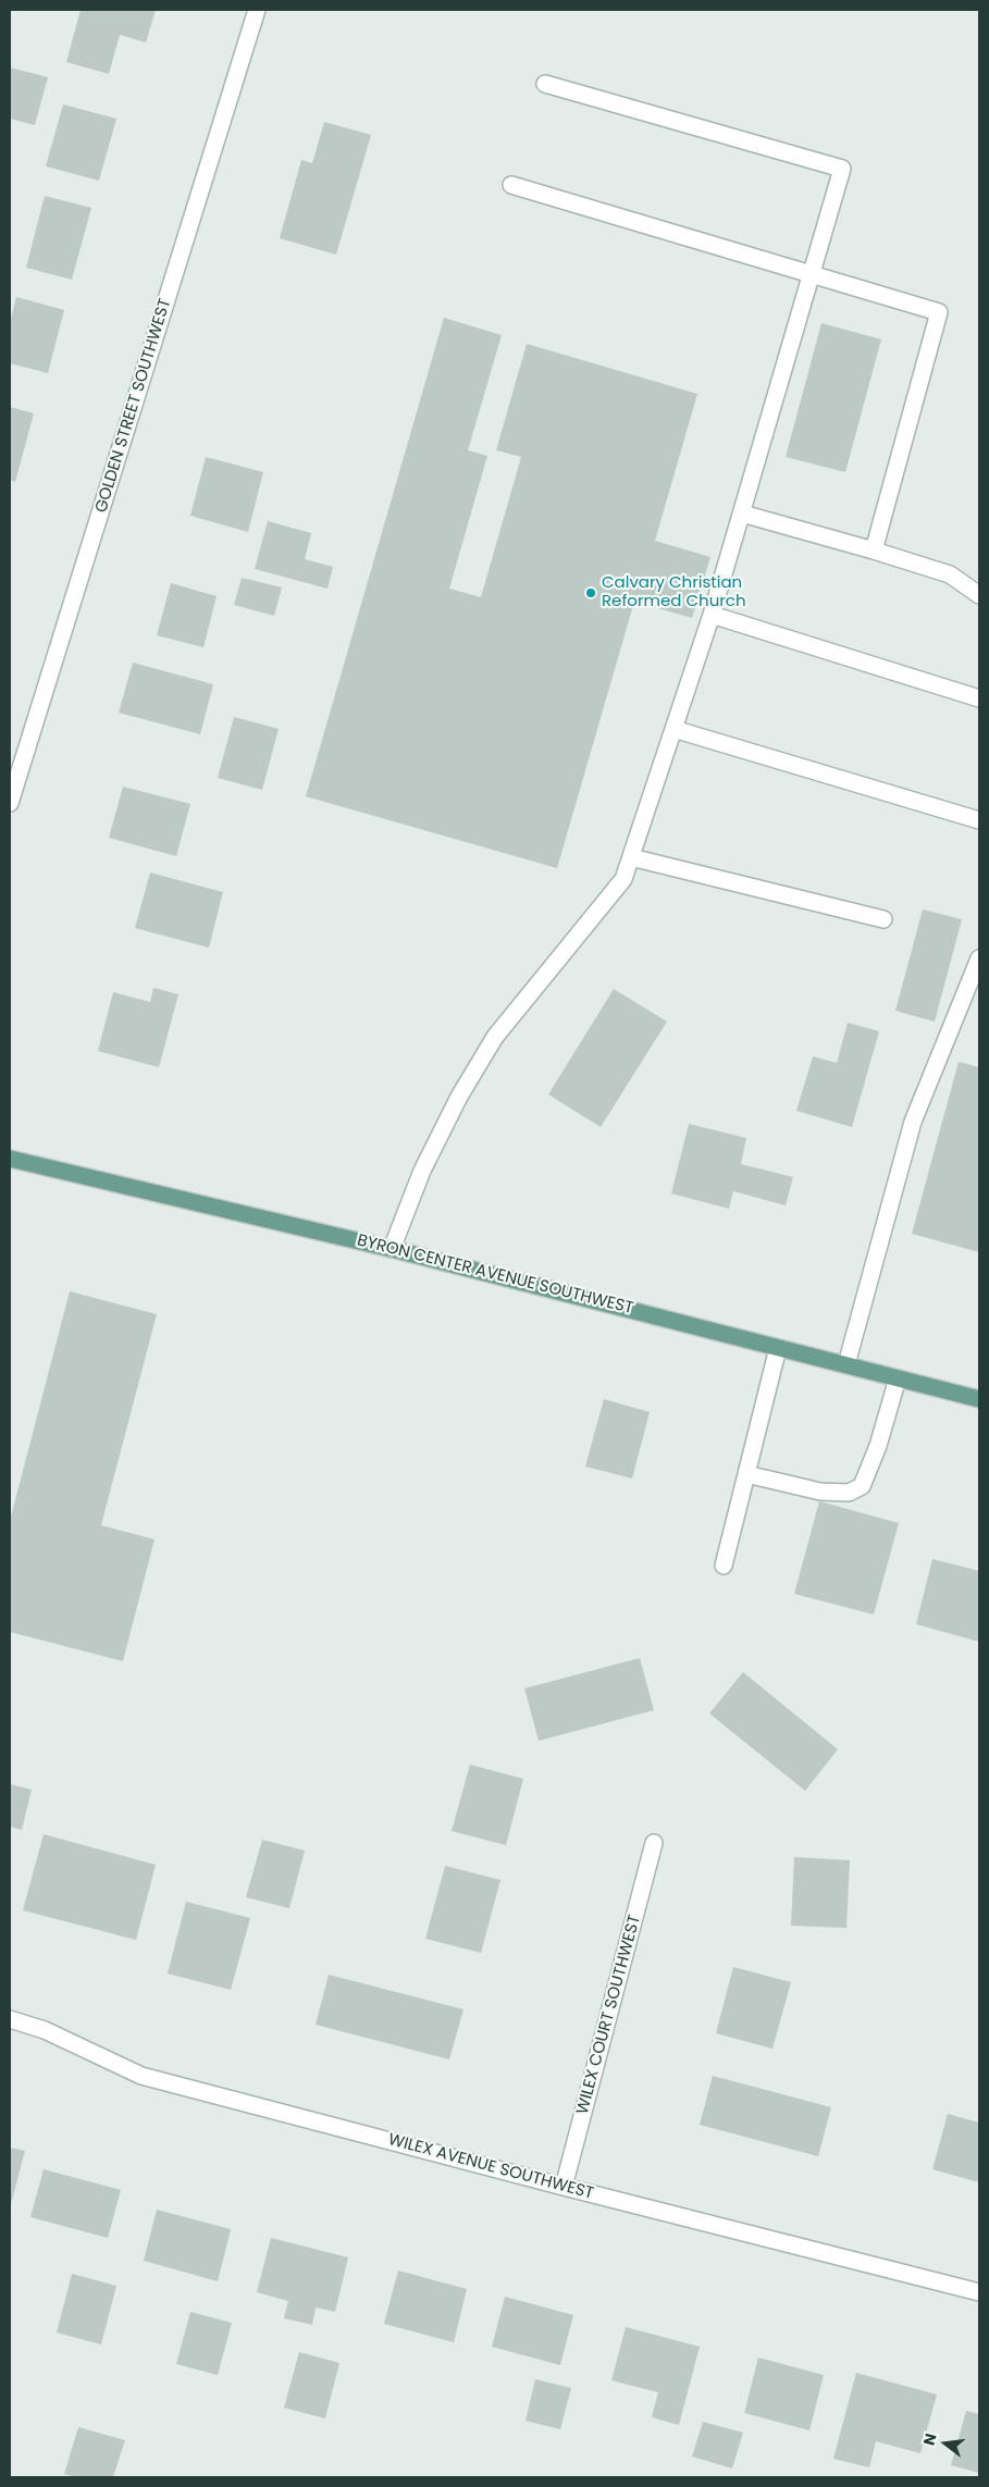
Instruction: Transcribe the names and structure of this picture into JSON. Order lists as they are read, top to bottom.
{
  "streets": {
    "main road": ["BYRON CENTER AVENUE SOUTHWEST"],
    "street": ["GOLDEN STREET SOUTHWEST", "WILEX COURT SOUTHWEST", "WILEX AVENUE SOUTHWEST"]
  },
  "crossings": [
    ["WILEX COURT SOUTHWEST", "WILEX AVENUE SOUTHWEST"]
  ],
  "places": ["Calvary Christian Reformed Church"],
  "north": "left"
}
